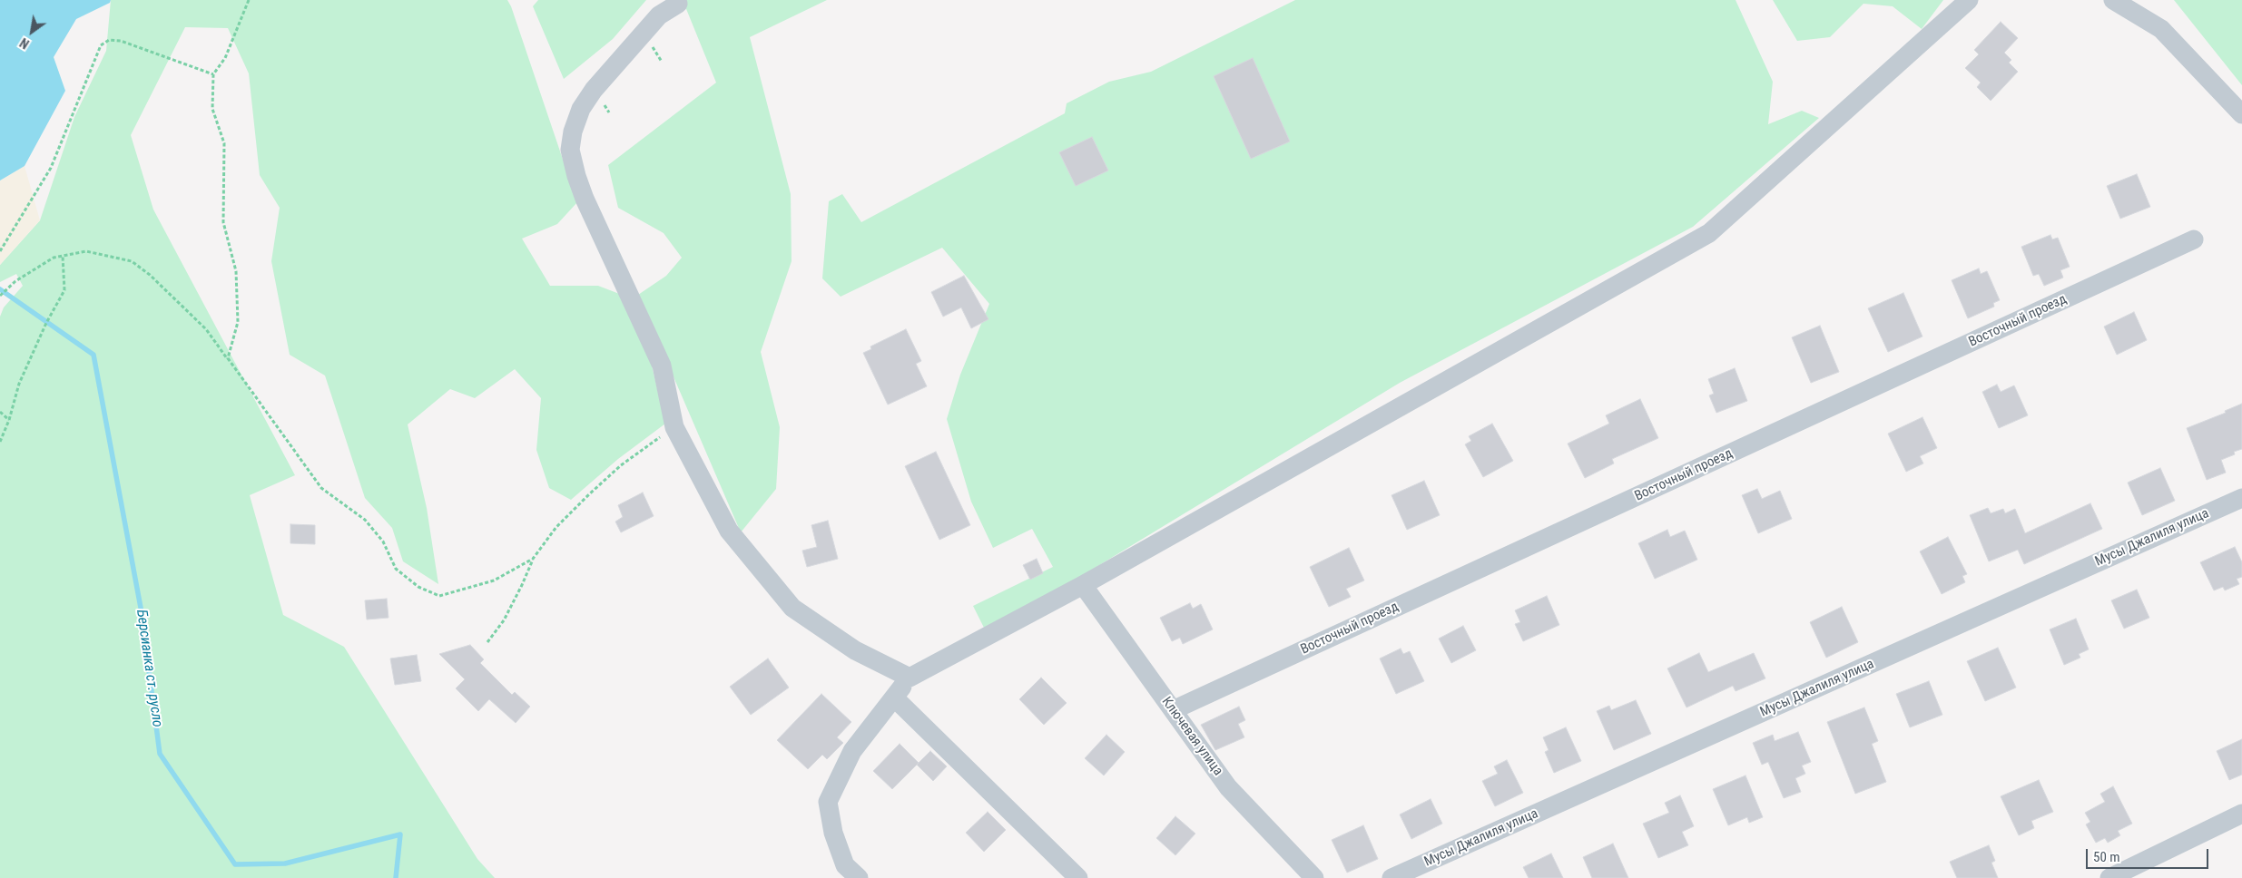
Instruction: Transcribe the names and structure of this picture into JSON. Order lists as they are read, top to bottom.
{
  "streets": {
    "street": ["Восточный проезд", "Мусы Джалиля улица", "Ключевая улица"]
  },
  "crossings": [
    ["Восточный проезд", "Ключевая улица"]
  ],
  "water": ["Берсианка ст. русло"],
  "scale_bar": "50 m",
  "north": "bottom left"
}
